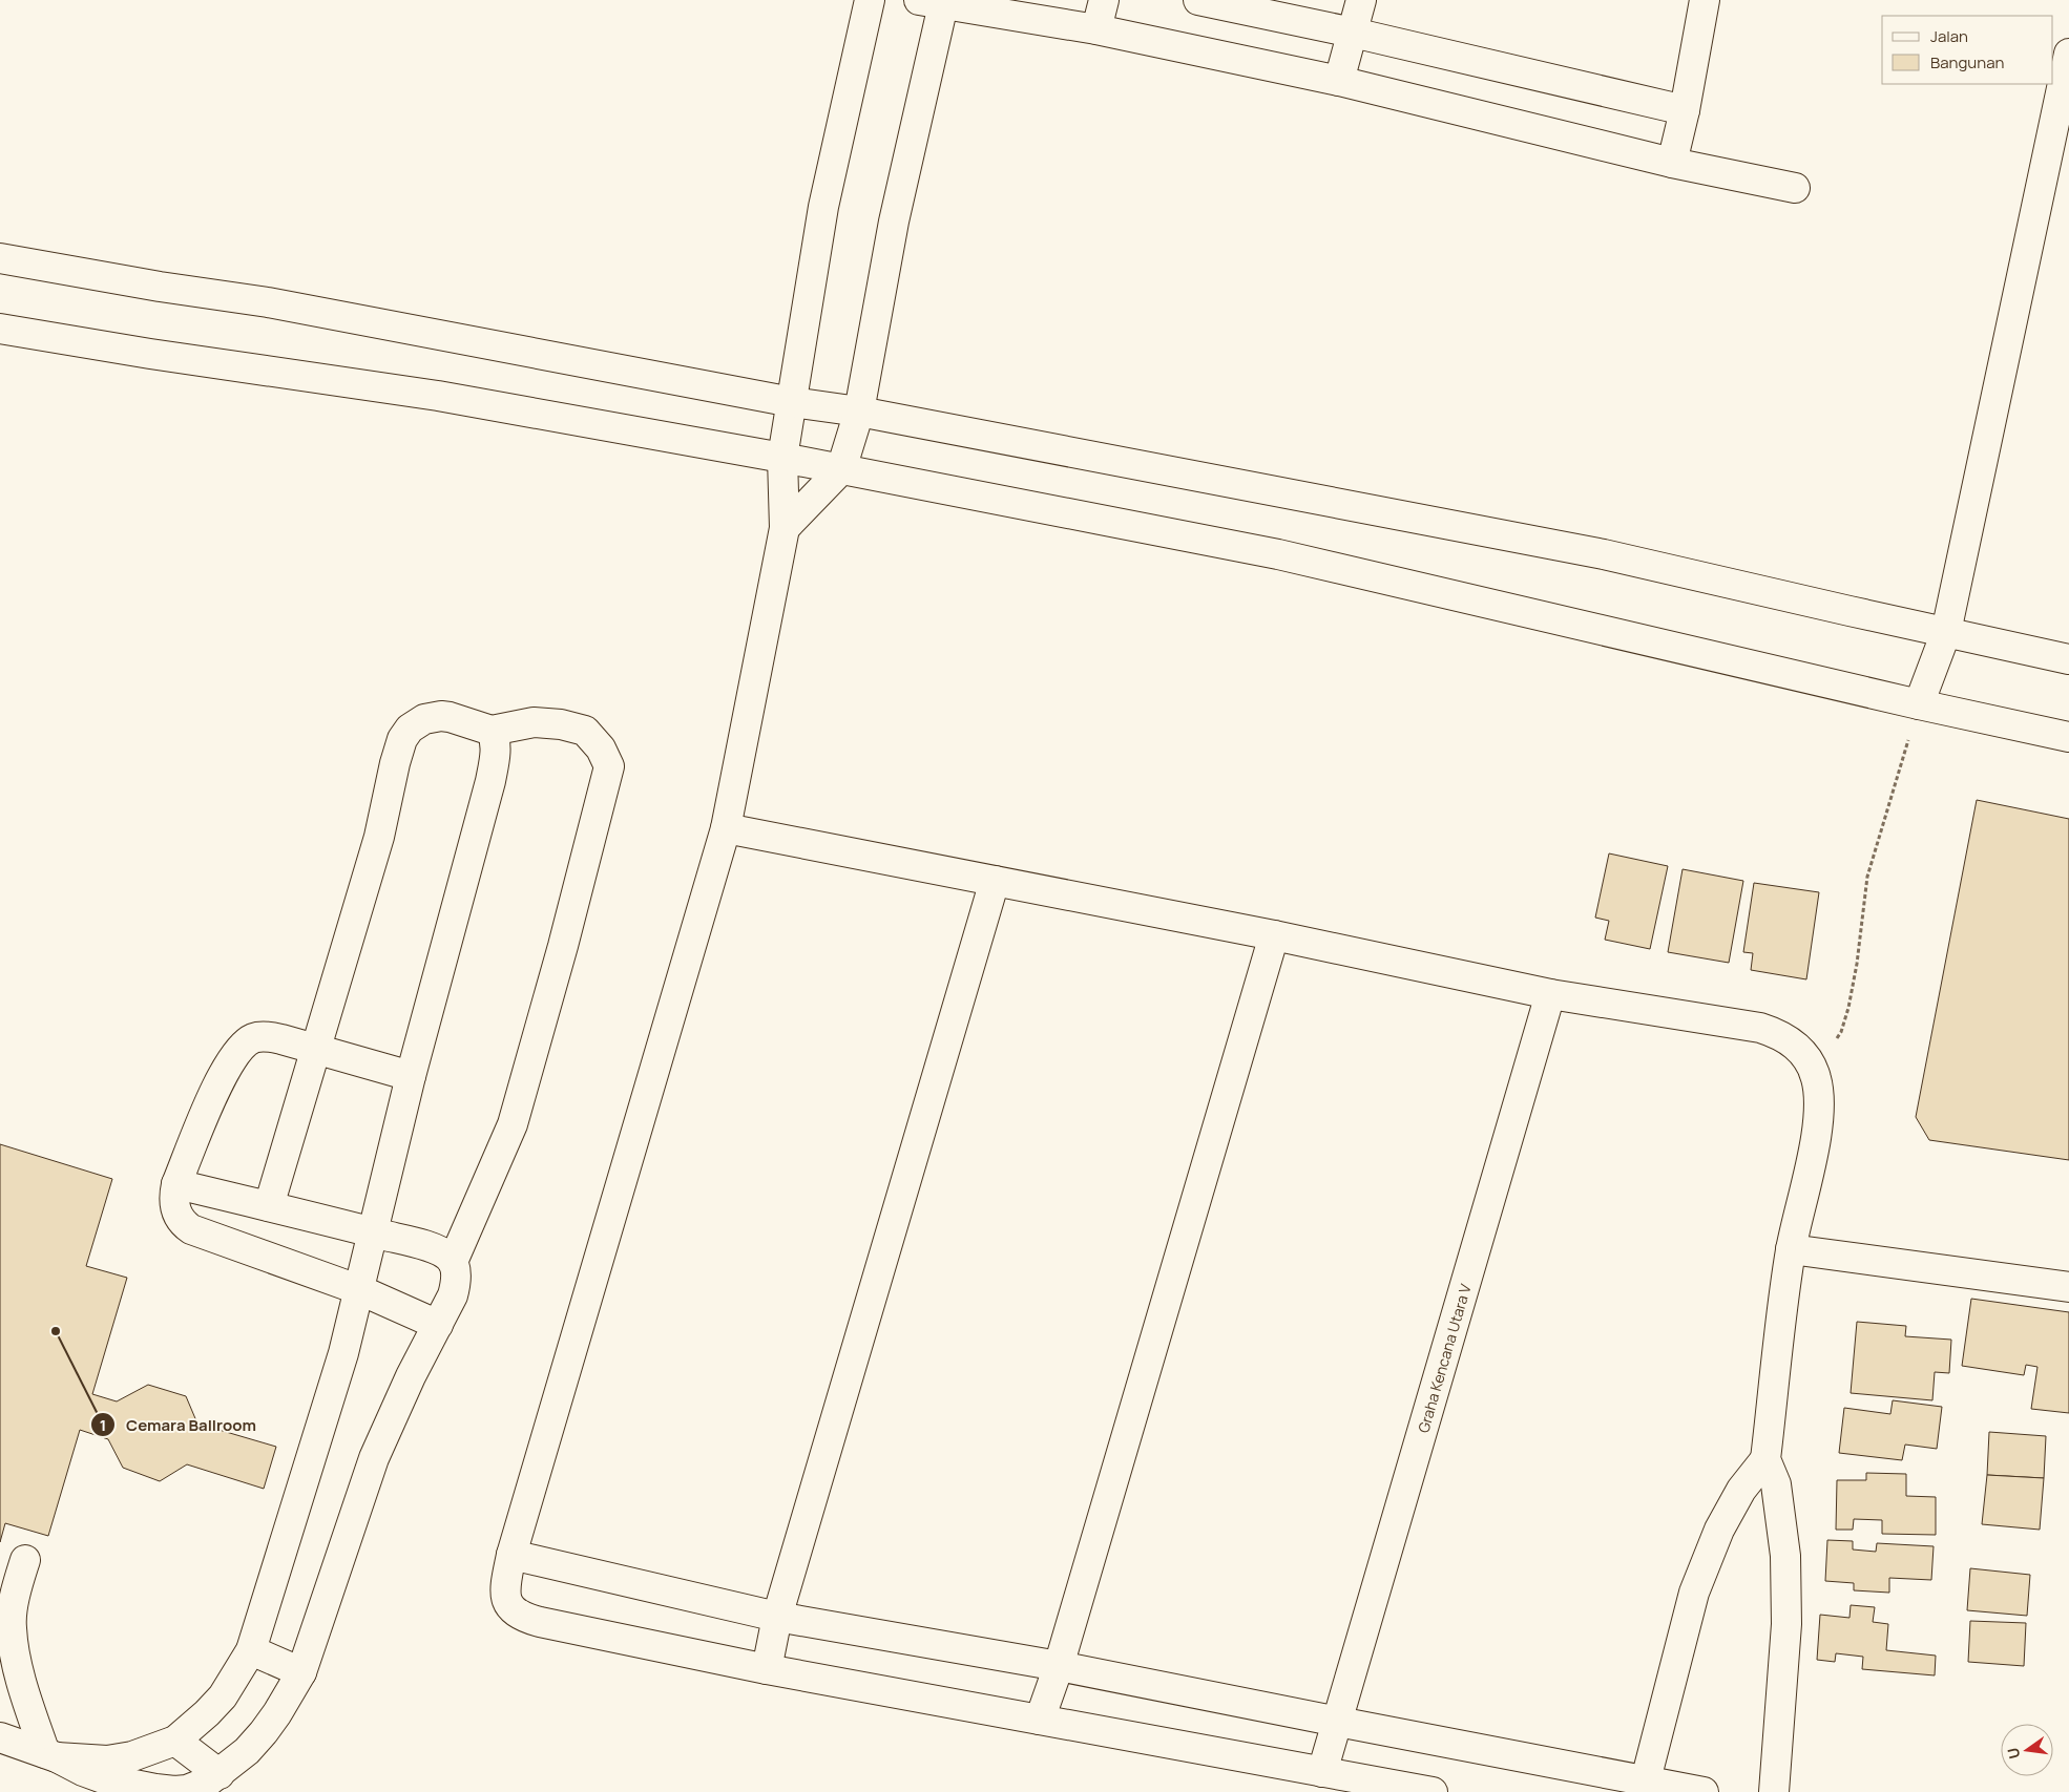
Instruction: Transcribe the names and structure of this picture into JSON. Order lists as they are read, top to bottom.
{
  "streets": {
    "street": ["Graha Kencana Utara V"]
  },
  "places": ["Cemara Ballroom"],
  "legend": ["Jalan", "Bangunan"],
  "north": "left"
}
